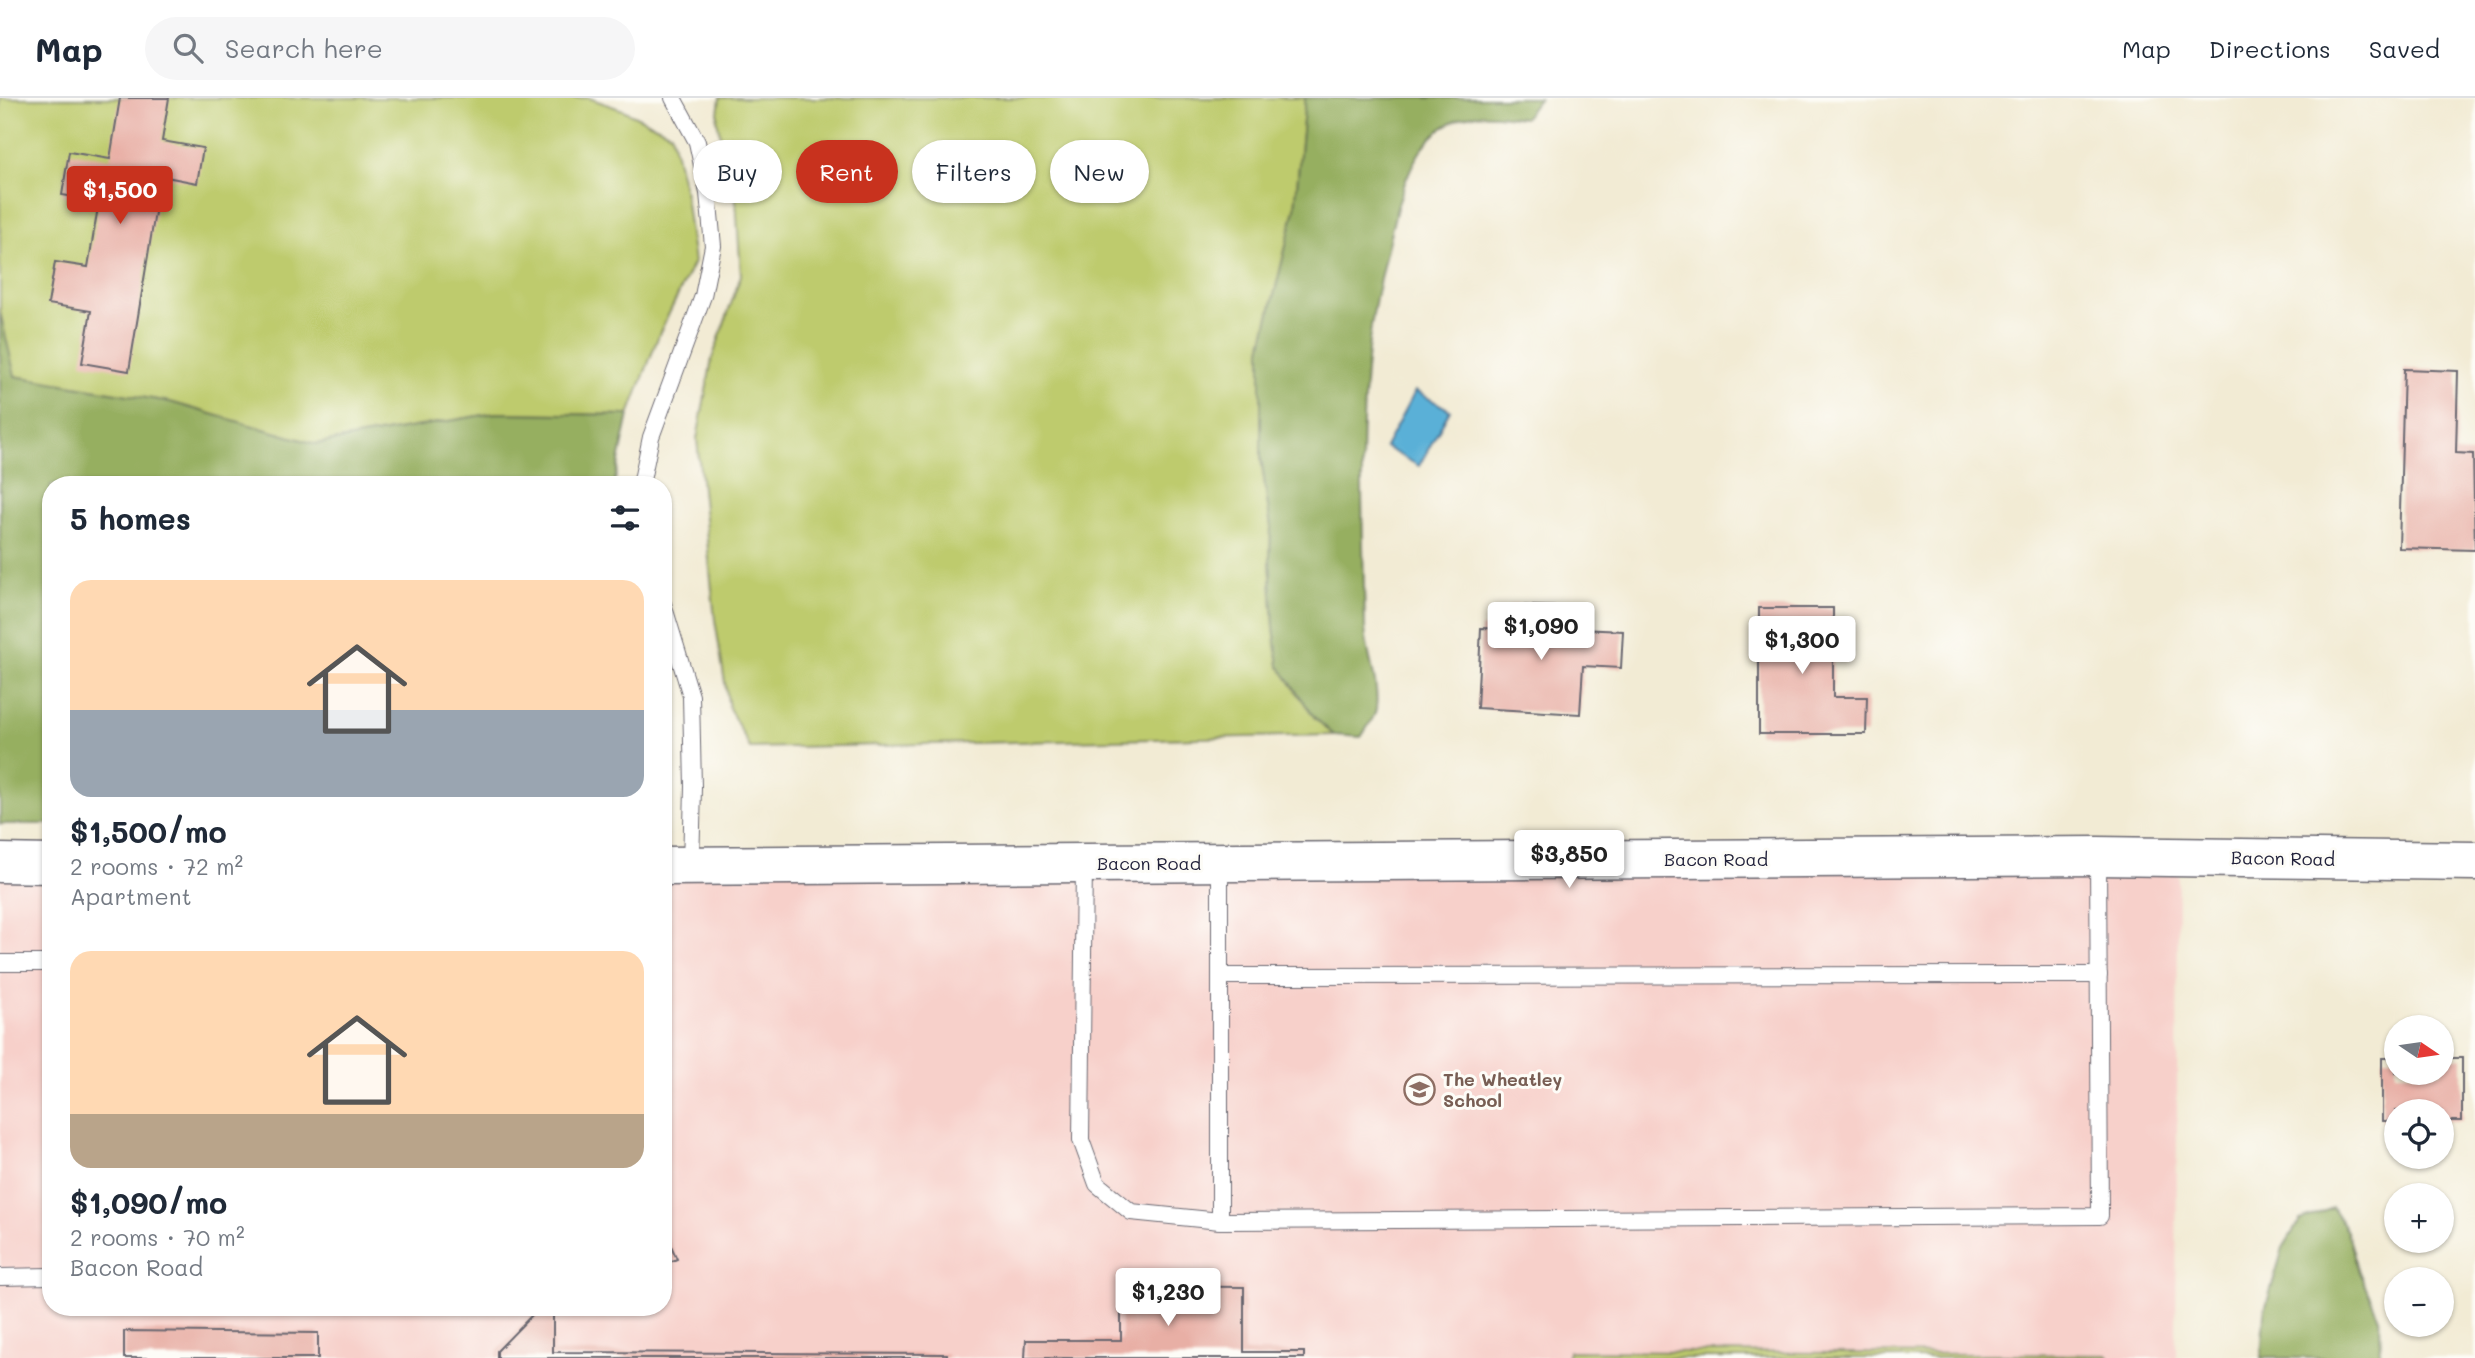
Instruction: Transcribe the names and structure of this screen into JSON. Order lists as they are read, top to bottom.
{
  "streets": {
    "street": ["Bacon Road"]
  },
  "places": {
    "school or university": ["The Wheatley School"]
  },
  "north": "right",
  "page": {
    "header": "Map",
    "search": "Search here",
    "nav": ["Map", "Directions", "Saved"],
    "chip": [
      "Buy",
      "Rent",
      "Filters",
      "New"
    ],
    "price": [
      "$1,500",
      "$1,090",
      "$1,300",
      "$3,850",
      "$1,230"
    ],
    "heading": "5 homes",
    "list": [
      {
        "name": "$1,500/mo",
        "note": "2 rooms · 72 m² · Apartment"
      },
      {
        "name": "$1,090/mo",
        "note": "2 rooms · 70 m² · Bacon Road"
      }
    ],
    "map_buttons": ["+", "−"]
  }
}
